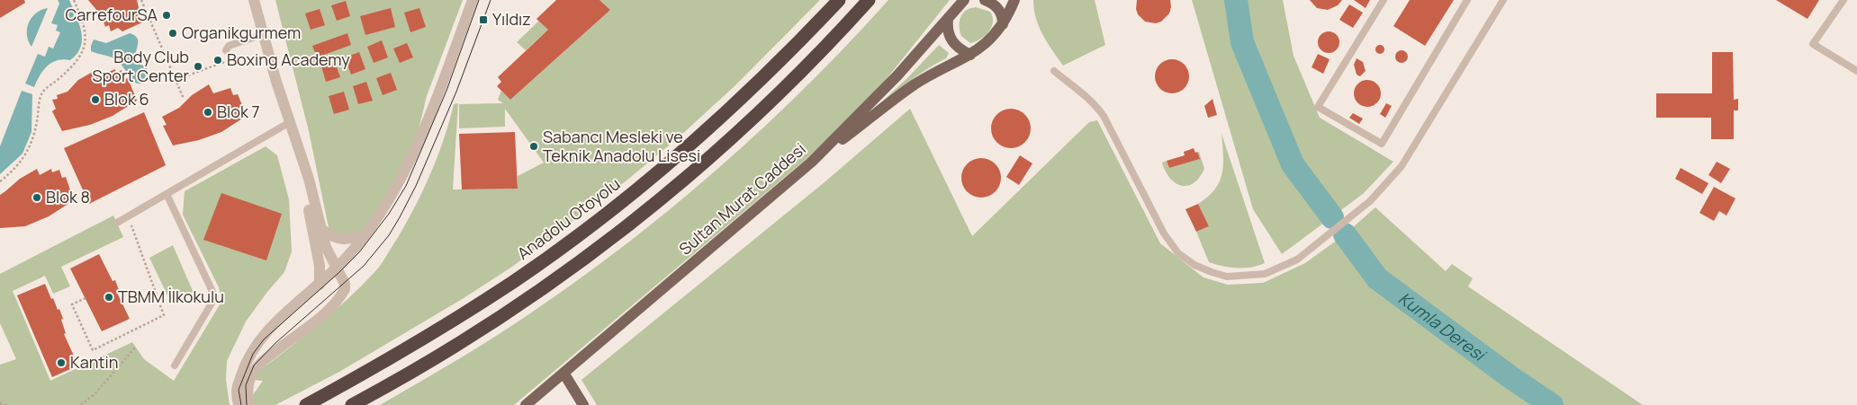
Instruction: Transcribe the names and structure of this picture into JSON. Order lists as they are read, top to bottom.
{
  "streets": {
    "highway": ["Anadolu Otoyolu"],
    "main road": ["Sultan Murat Caddesi"]
  },
  "water": ["Kumla Deresi"],
  "places": {
    "other": [
      "CarrefourSA",
      "Organikgurmem",
      "Boxing Academy",
      "Body Club Sport Center",
      "Blok 6",
      "Blok 7",
      "Sabancı Mesleki ve Teknik Anadolu Lisesi",
      "Blok 8",
      "TBMM İlkokulu",
      "Kantin"
    ],
    "transit": ["Yıldız"]
  }
}
